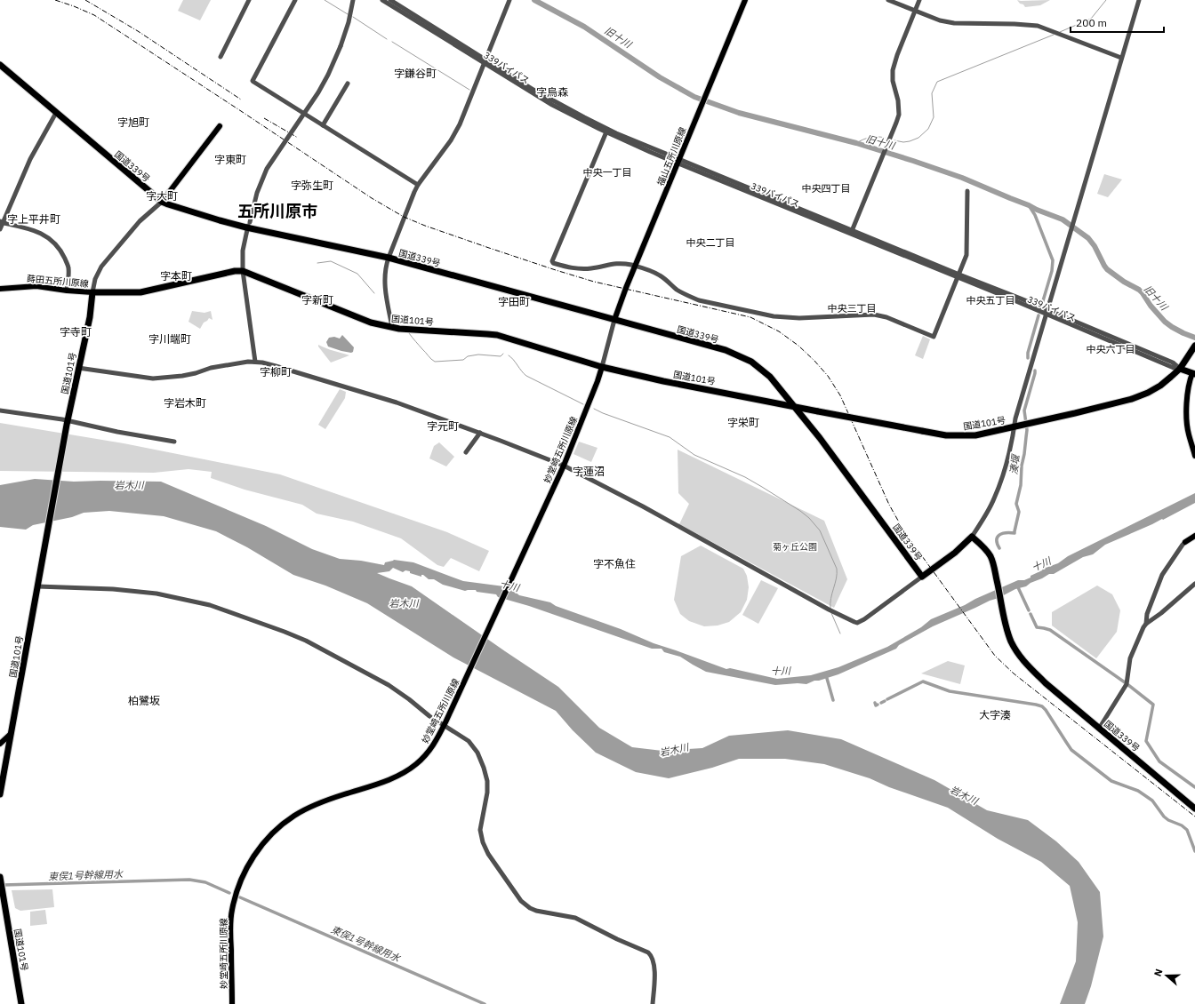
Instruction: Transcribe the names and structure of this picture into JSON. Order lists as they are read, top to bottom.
{
  "streets": {
    "highway": ["国道339号", "国道101号"],
    "main road": ["福山五所川原線", "蒔田五所川原線", "妙堂崎五所川原線"],
    "street": ["339バイパス"]
  },
  "crossings": [
    ["339バイパス", "福山五所川原線"],
    ["339バイパス", "国道101号"],
    ["福山五所川原線", "国道339号"],
    ["国道339号", "国道101号"],
    ["蒔田五所川原線", "国道101号"],
    ["国道101号", "妙堂崎五所川原線"]
  ],
  "districts": [
    "字鎌谷町",
    "字烏森",
    "字旭町",
    "字東町",
    "中央一丁目",
    "字弥生町",
    "中央四丁目",
    "字大町",
    "五所川原市",
    "字上平井町",
    "中央二丁目",
    "字本町",
    "字新町",
    "中央五丁目",
    "字田町",
    "中央三丁目",
    "字寺町",
    "字川端町",
    "中央六丁目",
    "字柳町",
    "字岩木町",
    "字栄町",
    "字元町",
    "字蓮沼",
    "字不魚住",
    "柏鷺坂",
    "大字湊"
  ],
  "water": [
    "旧十川",
    "湊堰",
    "岩木川",
    "十川",
    "東俣1号幹線用水"
  ],
  "parks": ["菊ヶ丘公園"],
  "scale_bar": "200 m",
  "north": "left"
}
